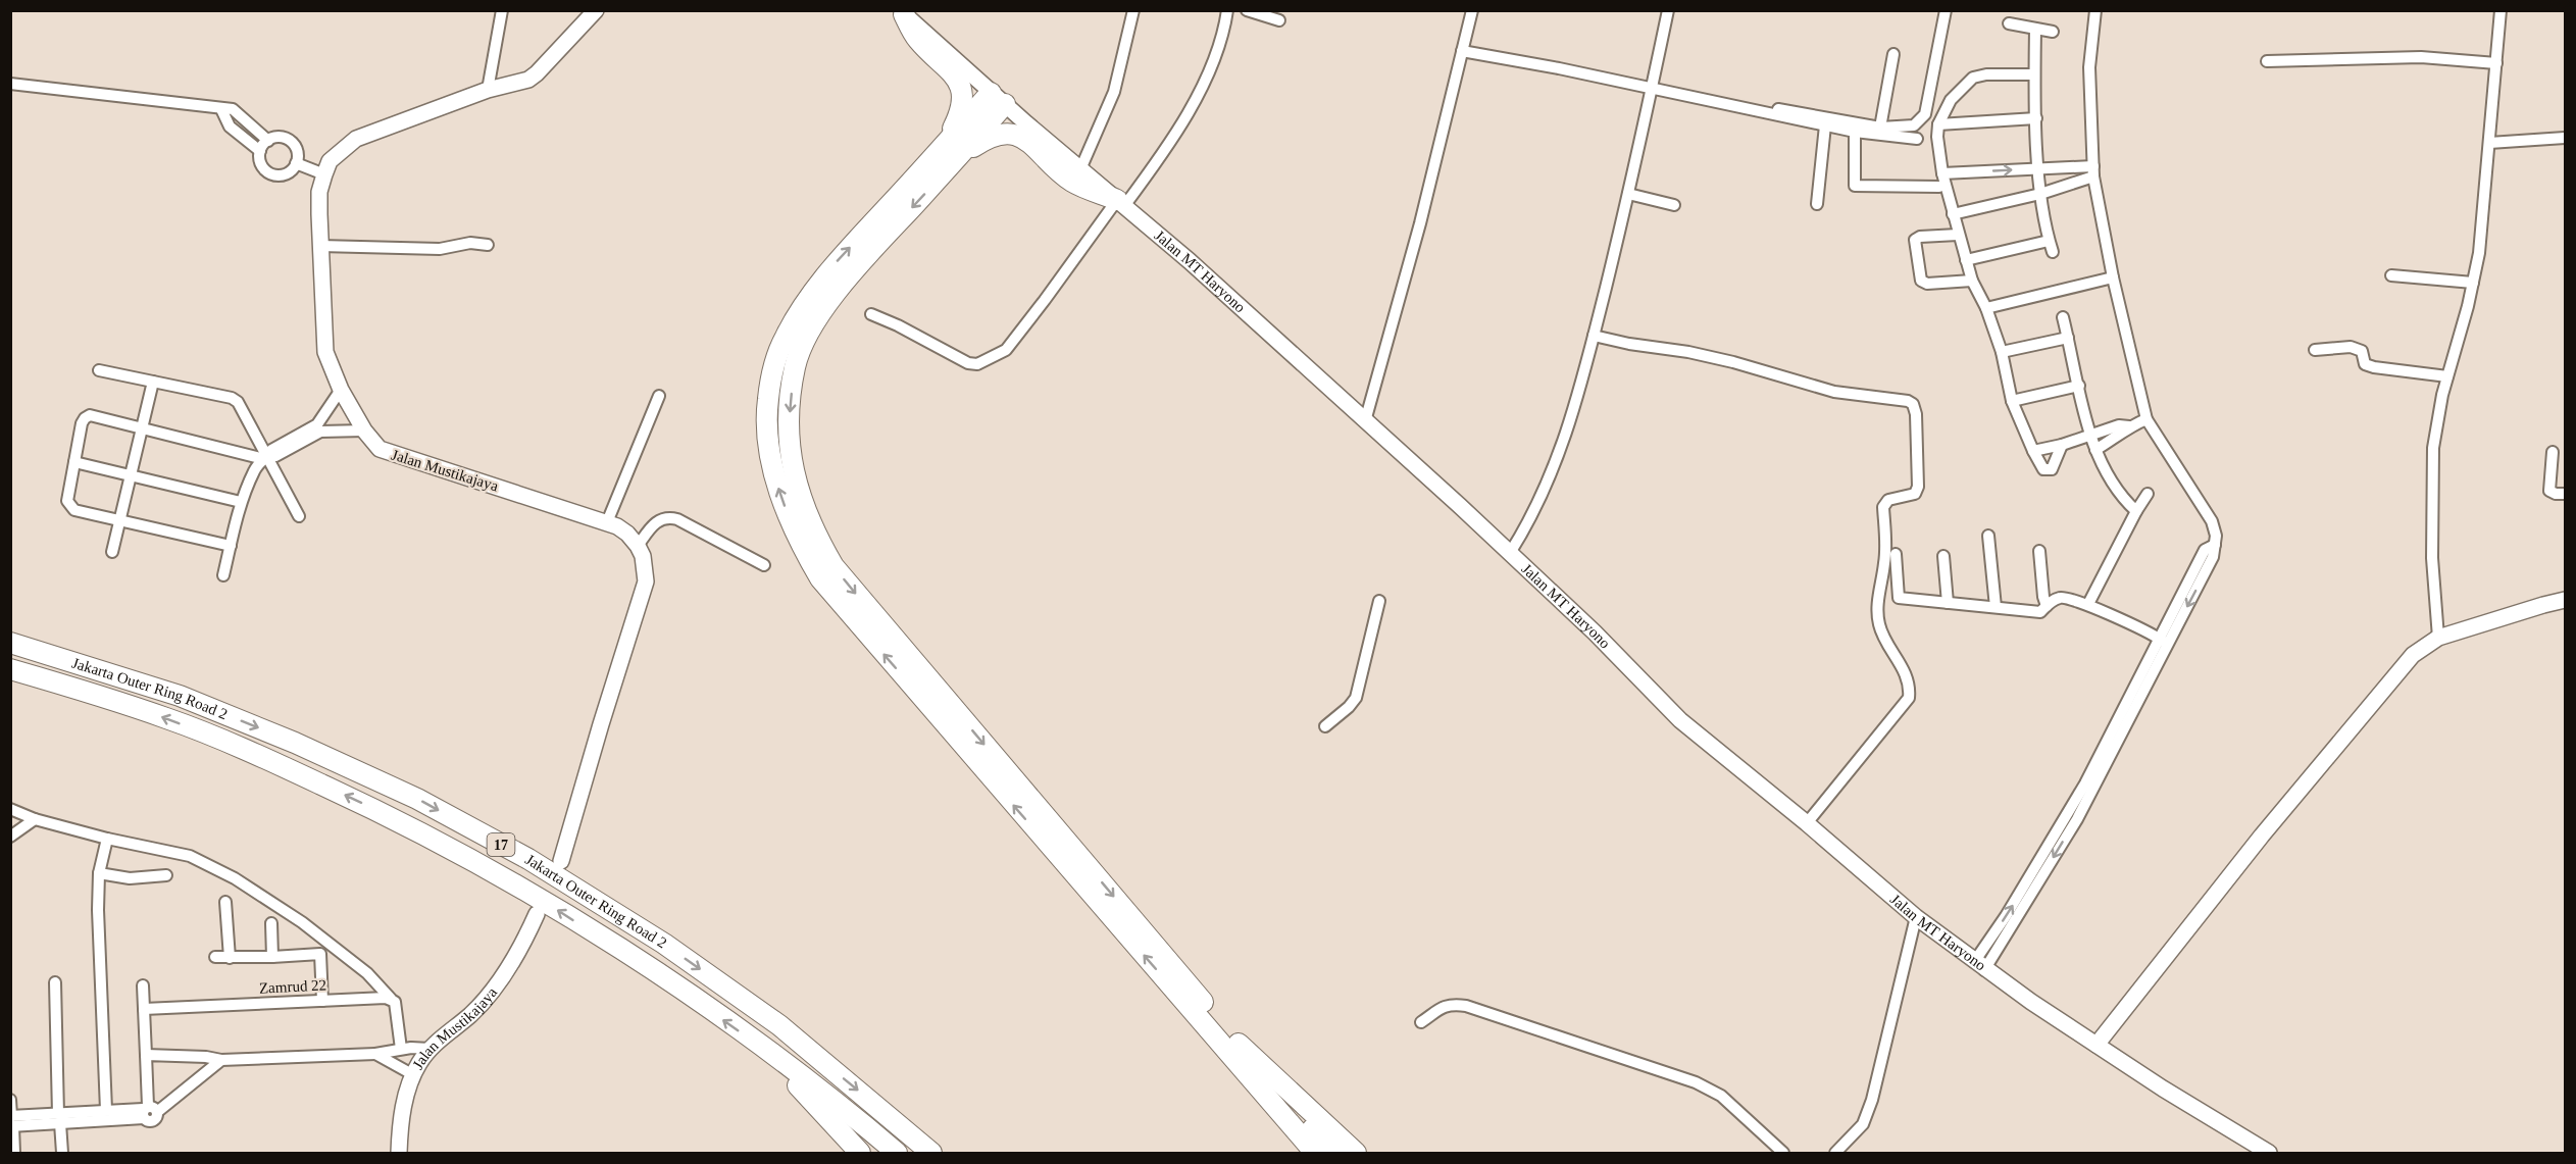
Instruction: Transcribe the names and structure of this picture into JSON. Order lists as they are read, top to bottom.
{
  "streets": {
    "highway": ["Jakarta Outer Ring Road 2", "17"],
    "street": ["Jalan MT Haryono", "Jalan Mustikajaya", "Zamrud 22"]
  }
}
